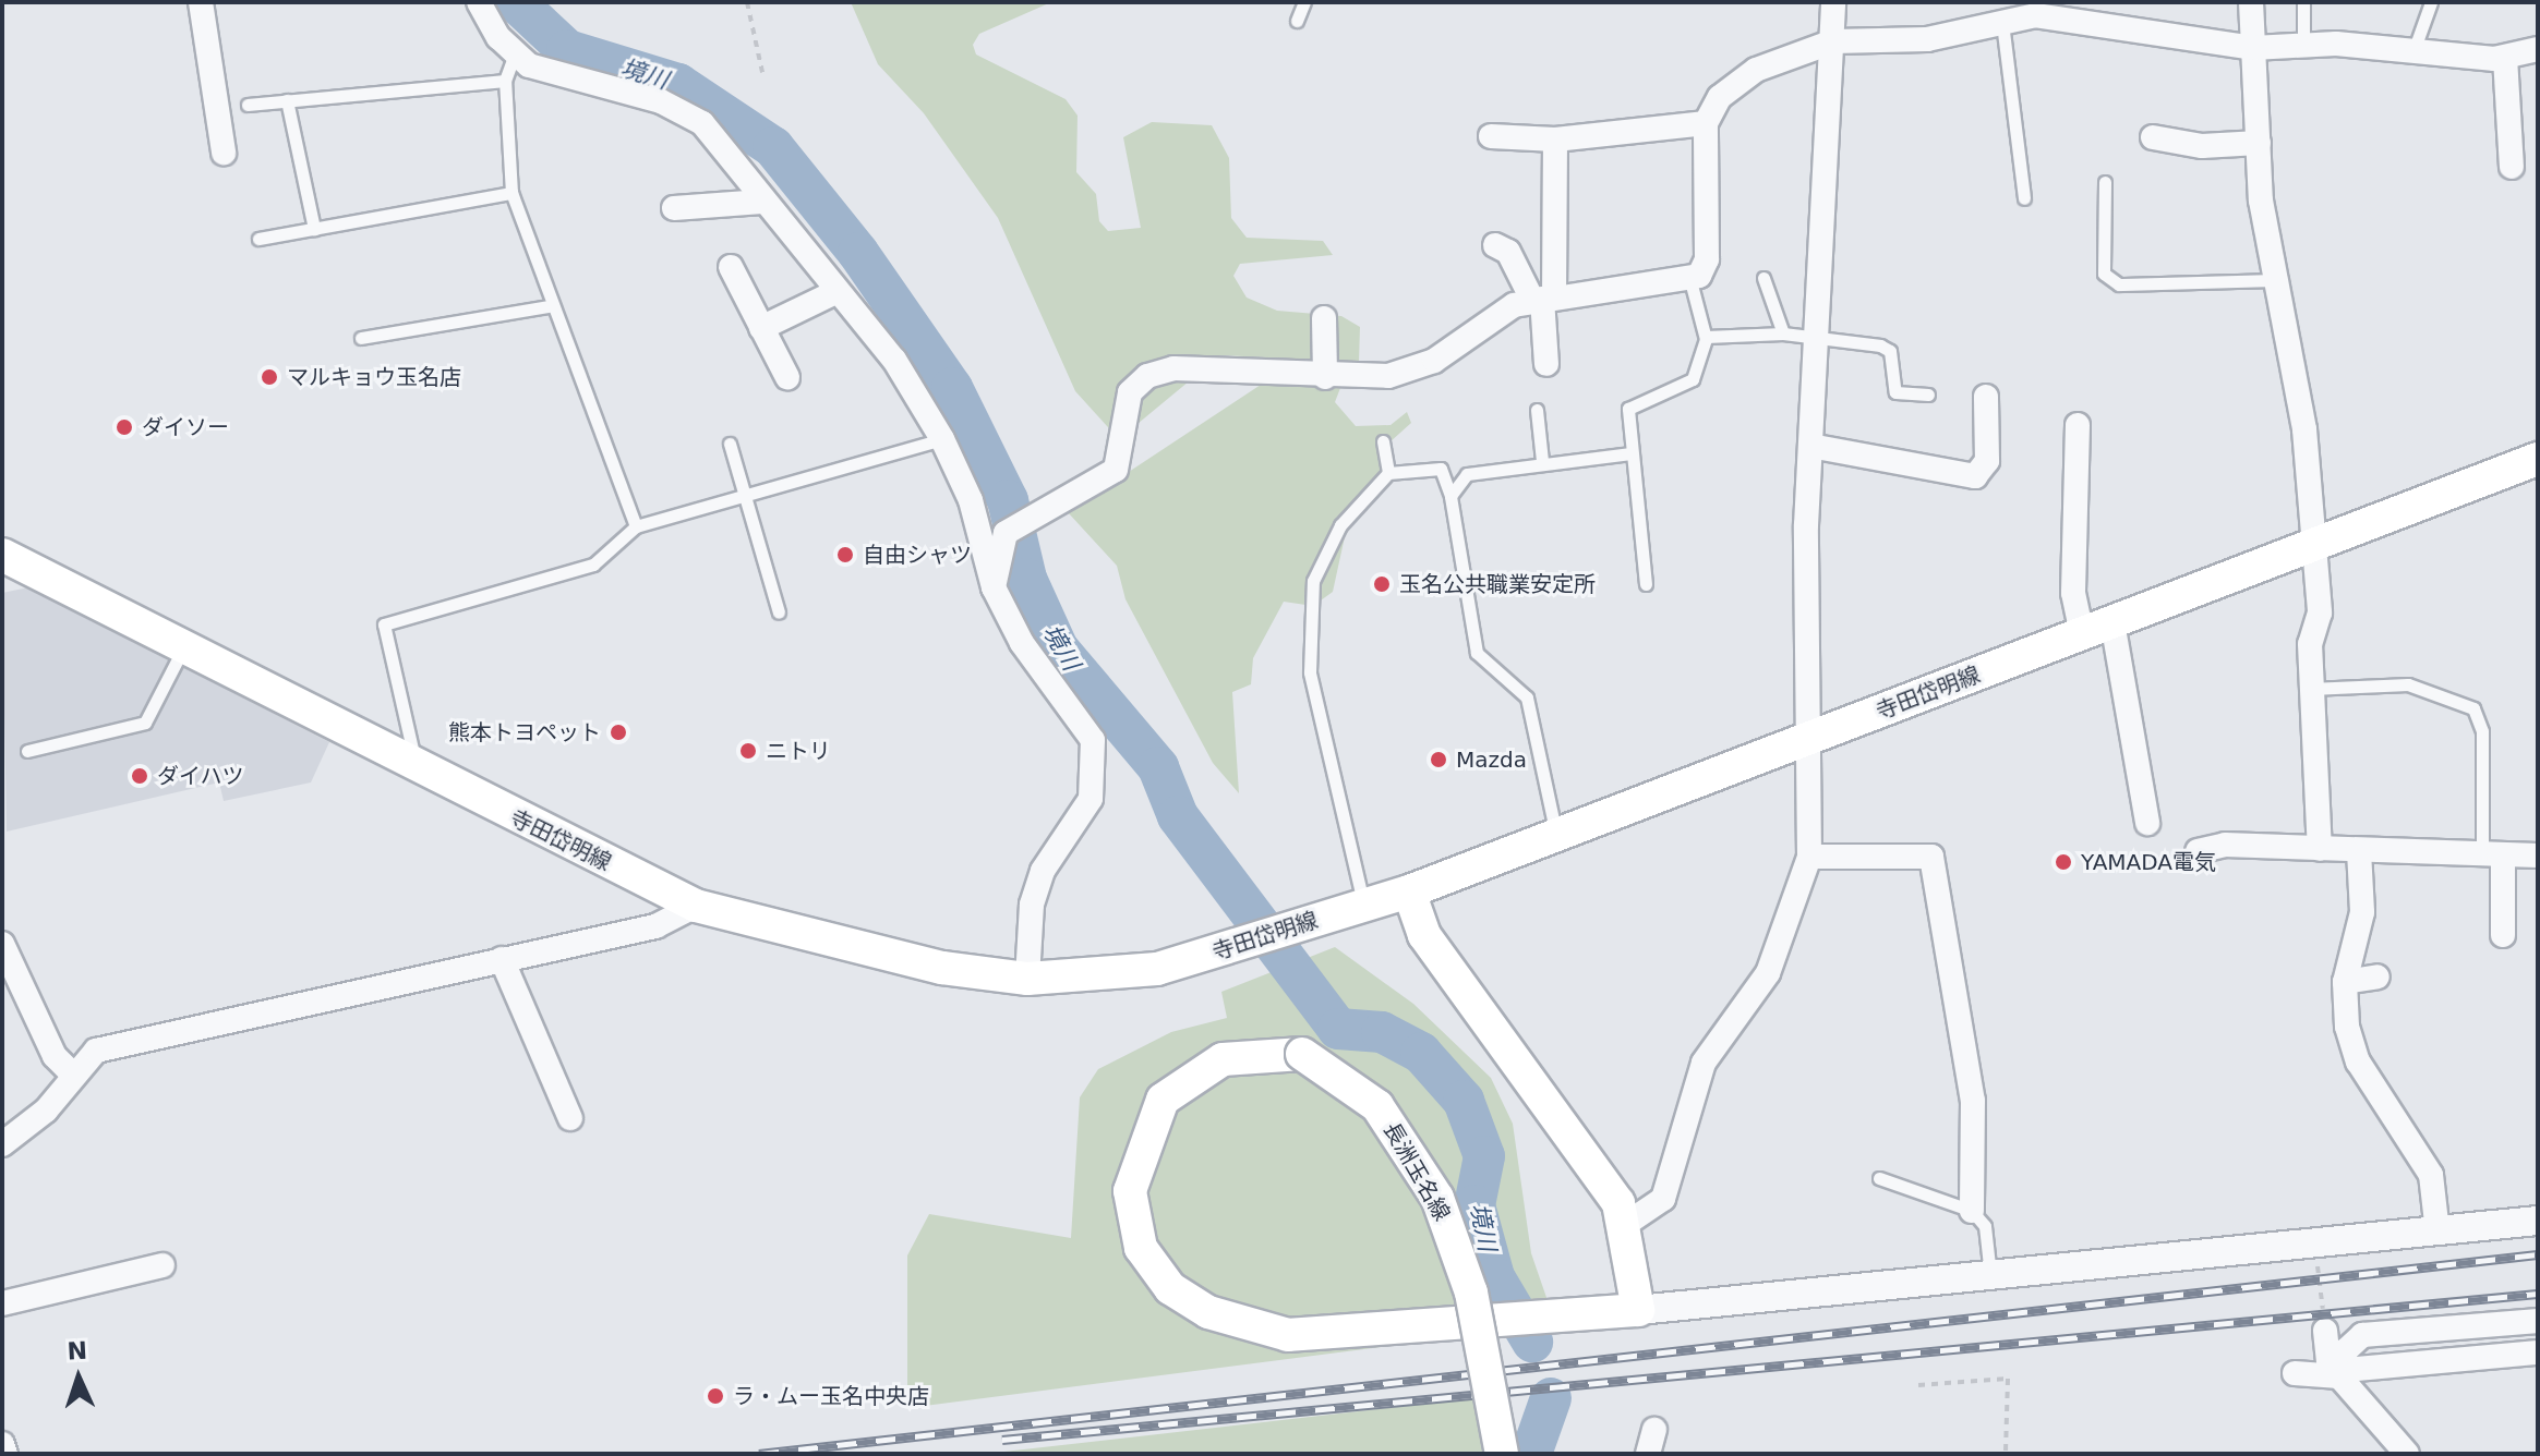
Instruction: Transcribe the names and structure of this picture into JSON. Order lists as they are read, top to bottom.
{
  "streets": {
    "main road": ["寺田岱明線", "長洲玉名線"]
  },
  "water": ["境川"],
  "places": [
    "マルキョウ玉名店",
    "ダイソー",
    "自由シャツ",
    "玉名公共職業安定所",
    "熊本トヨペット",
    "ニトリ",
    "Mazda",
    "ダイハツ",
    "YAMADA電気",
    "ラ・ムー玉名中央店"
  ],
  "north": "top"
}
